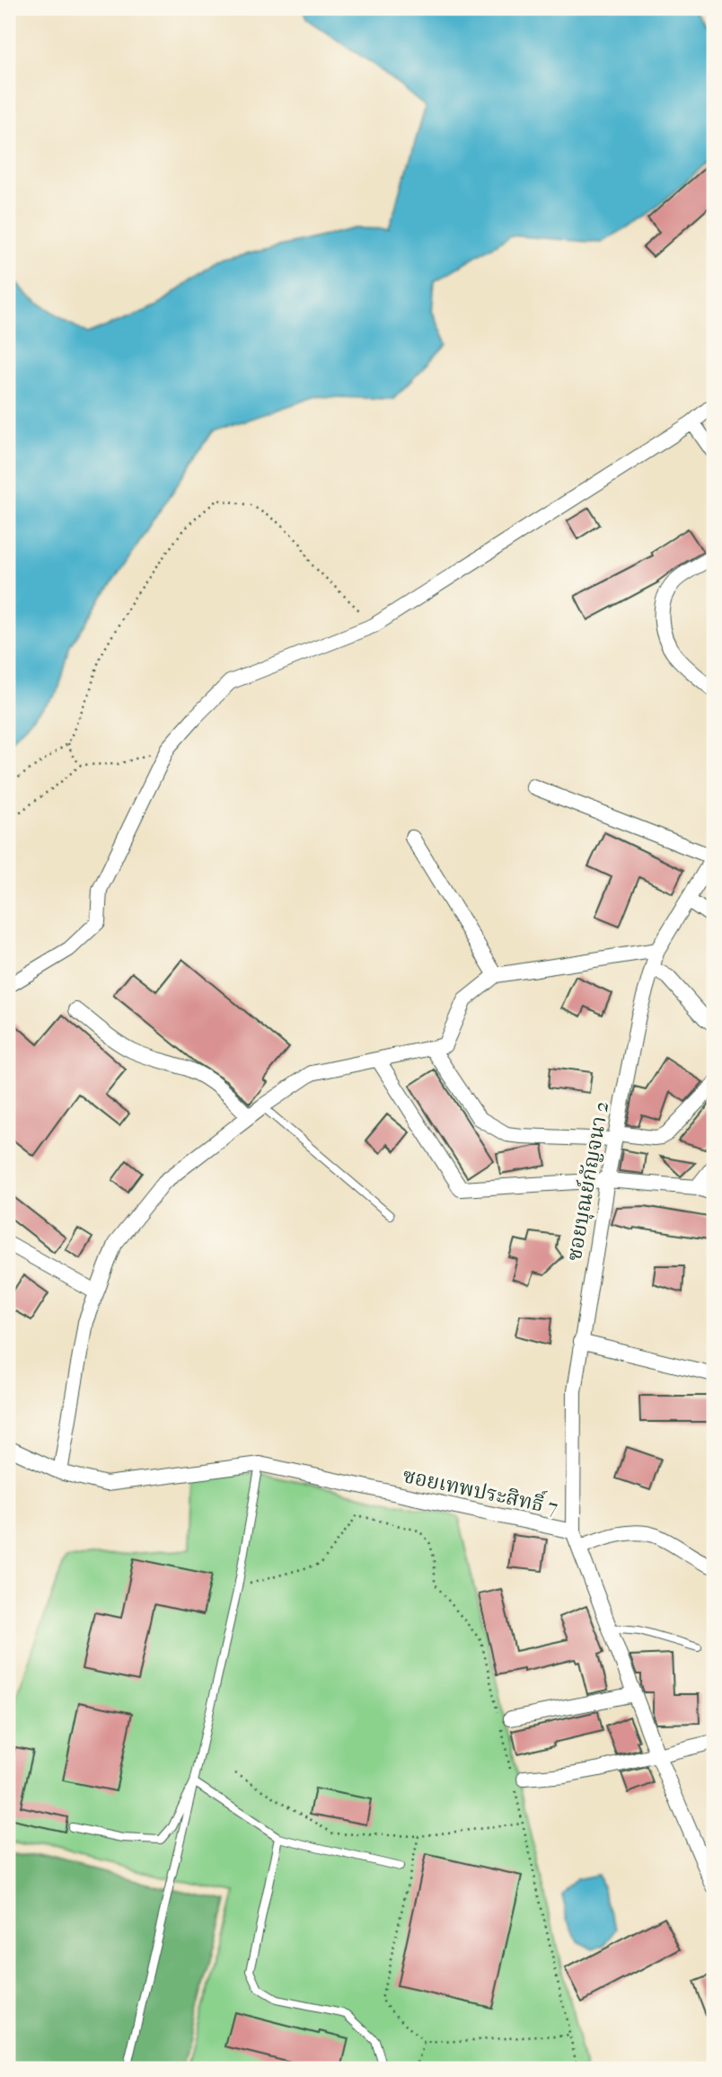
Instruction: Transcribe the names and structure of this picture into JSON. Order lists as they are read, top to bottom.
{
  "streets": {
    "street": ["ซอยบุณย์กัญจนา 2", "ซอยเทพประสิทธิ์ 7"]
  },
  "crossings": [
    ["ซอยบุณย์กัญจนา 2", "ซอยเทพประสิทธิ์ 7"]
  ]
}
